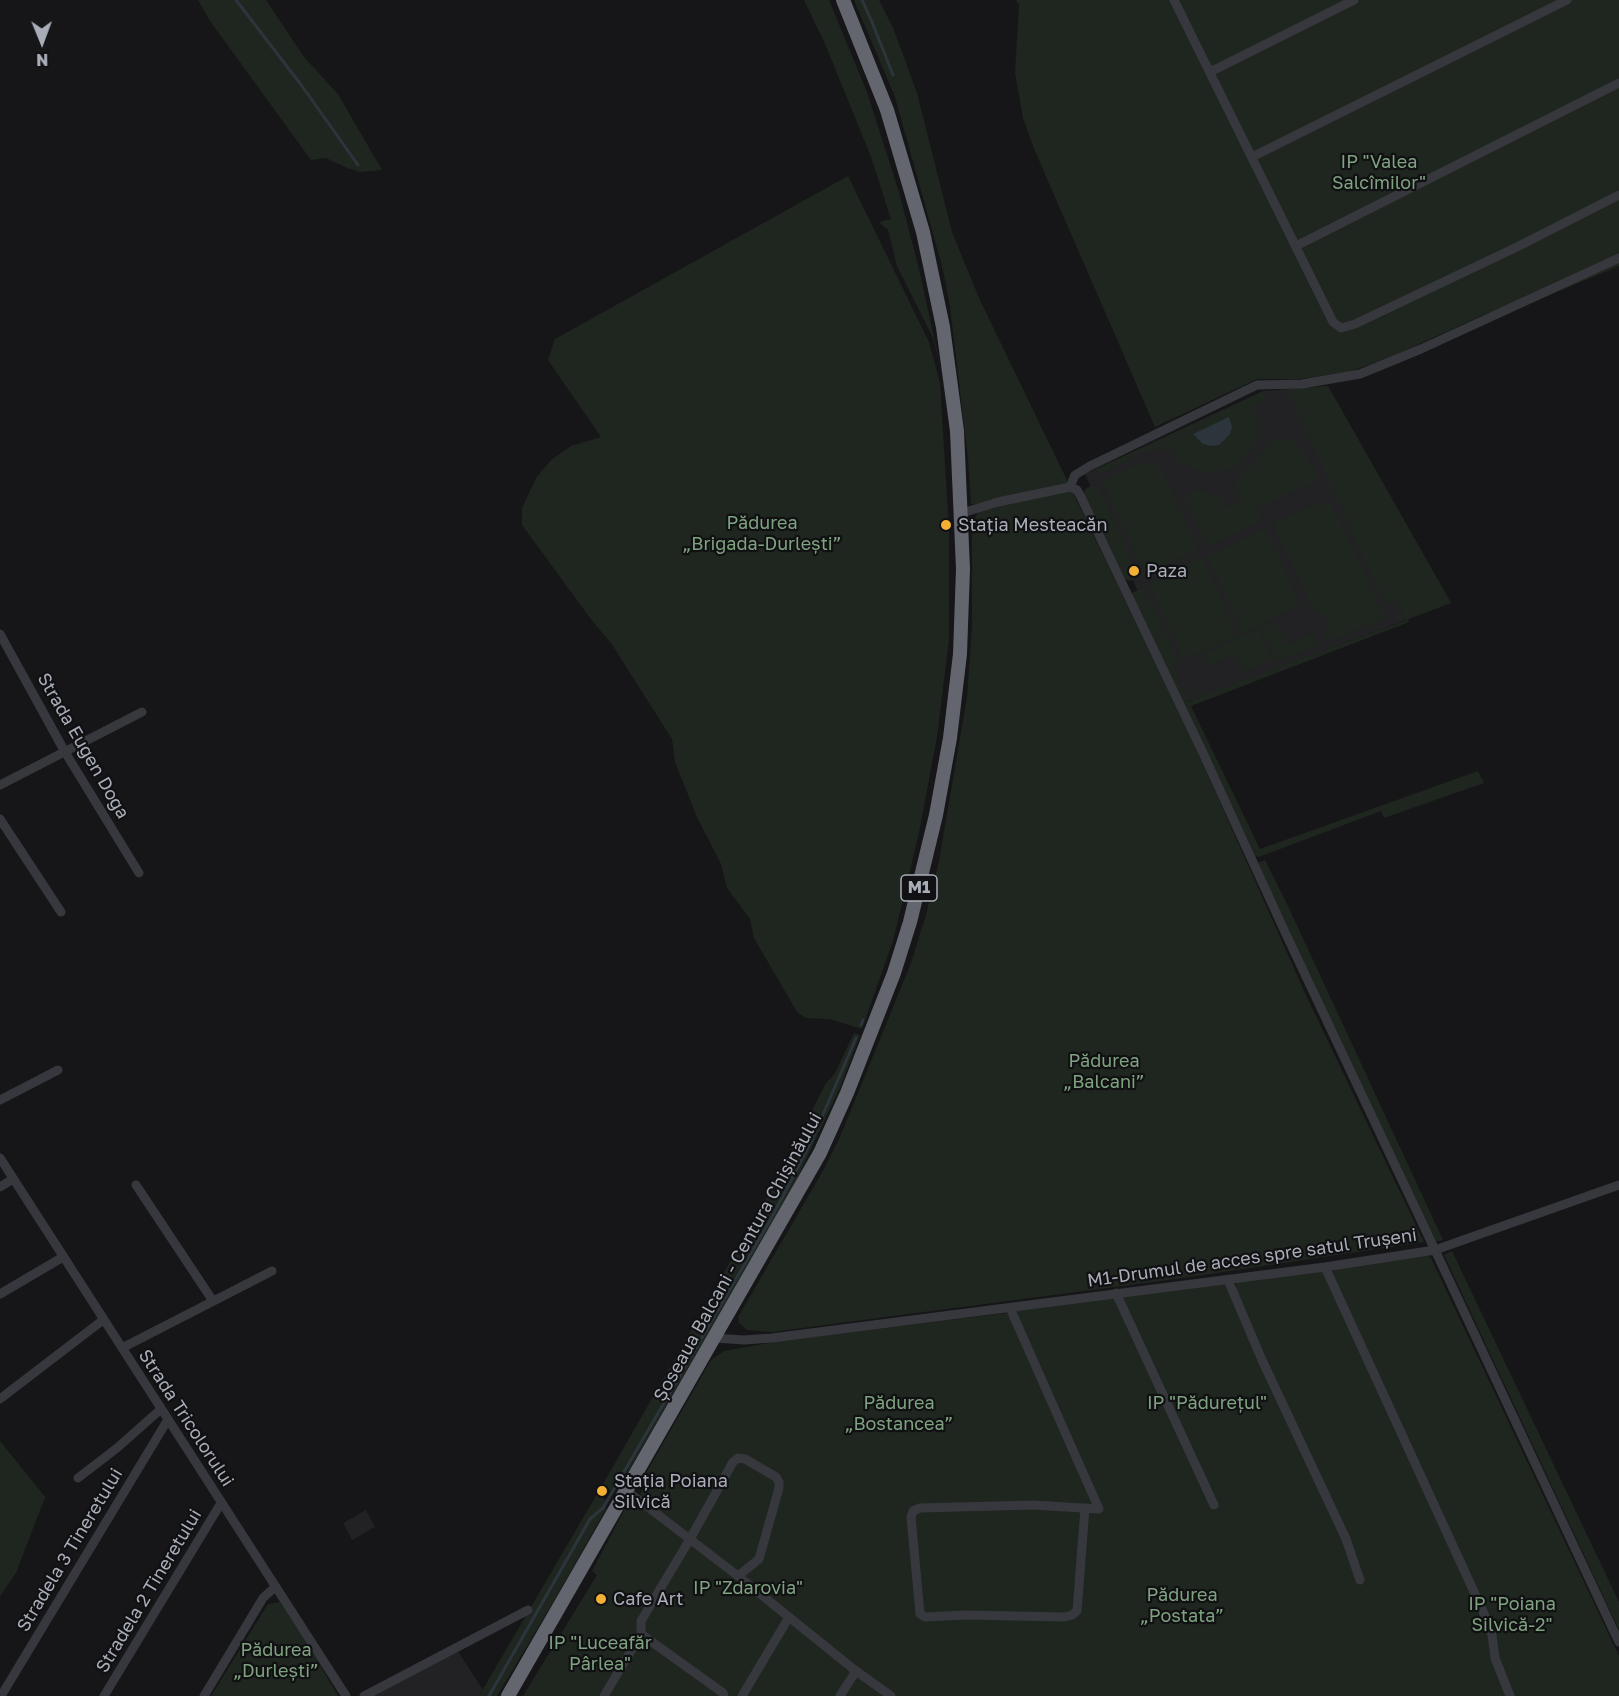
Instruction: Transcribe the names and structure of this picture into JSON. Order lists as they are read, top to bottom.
{
  "streets": {
    "highway": ["M1", "Șoseaua Balcani - Centura Chișinăului"],
    "street": [
      "Strada Eugen Doga",
      "M1-Drumul de acces spre satul Trușeni",
      "Strada Tricolorului",
      "Stradela 3 Tineretului",
      "Stradela 2 Tineretului"
    ]
  },
  "crossings": [
    ["Șoseaua Balcani - Centura Chișinăului", "M1-Drumul de acces spre satul Trușeni"],
    ["Strada Tricolorului", "Stradela 3 Tineretului"],
    ["Strada Tricolorului", "Stradela 2 Tineretului"]
  ],
  "parks": [
    "IP \"Valea Salcîmilor\"",
    "Pădurea „Brigada-Durlești”",
    "Pădurea „Balcani”",
    "Pădurea „Bostancea”",
    "IP \"Pădurețul\"",
    "IP \"Zdarovia\"",
    "Pădurea „Postata”",
    "IP \"Poiana Silvică-2\"",
    "IP \"Luceafăr Pârlea\"",
    "Pădurea „Durlești”"
  ],
  "places": [
    "Stația Mesteacăn",
    "Paza",
    "Stația Poiana Silvică",
    "Cafe Art"
  ],
  "north": "bottom"
}
